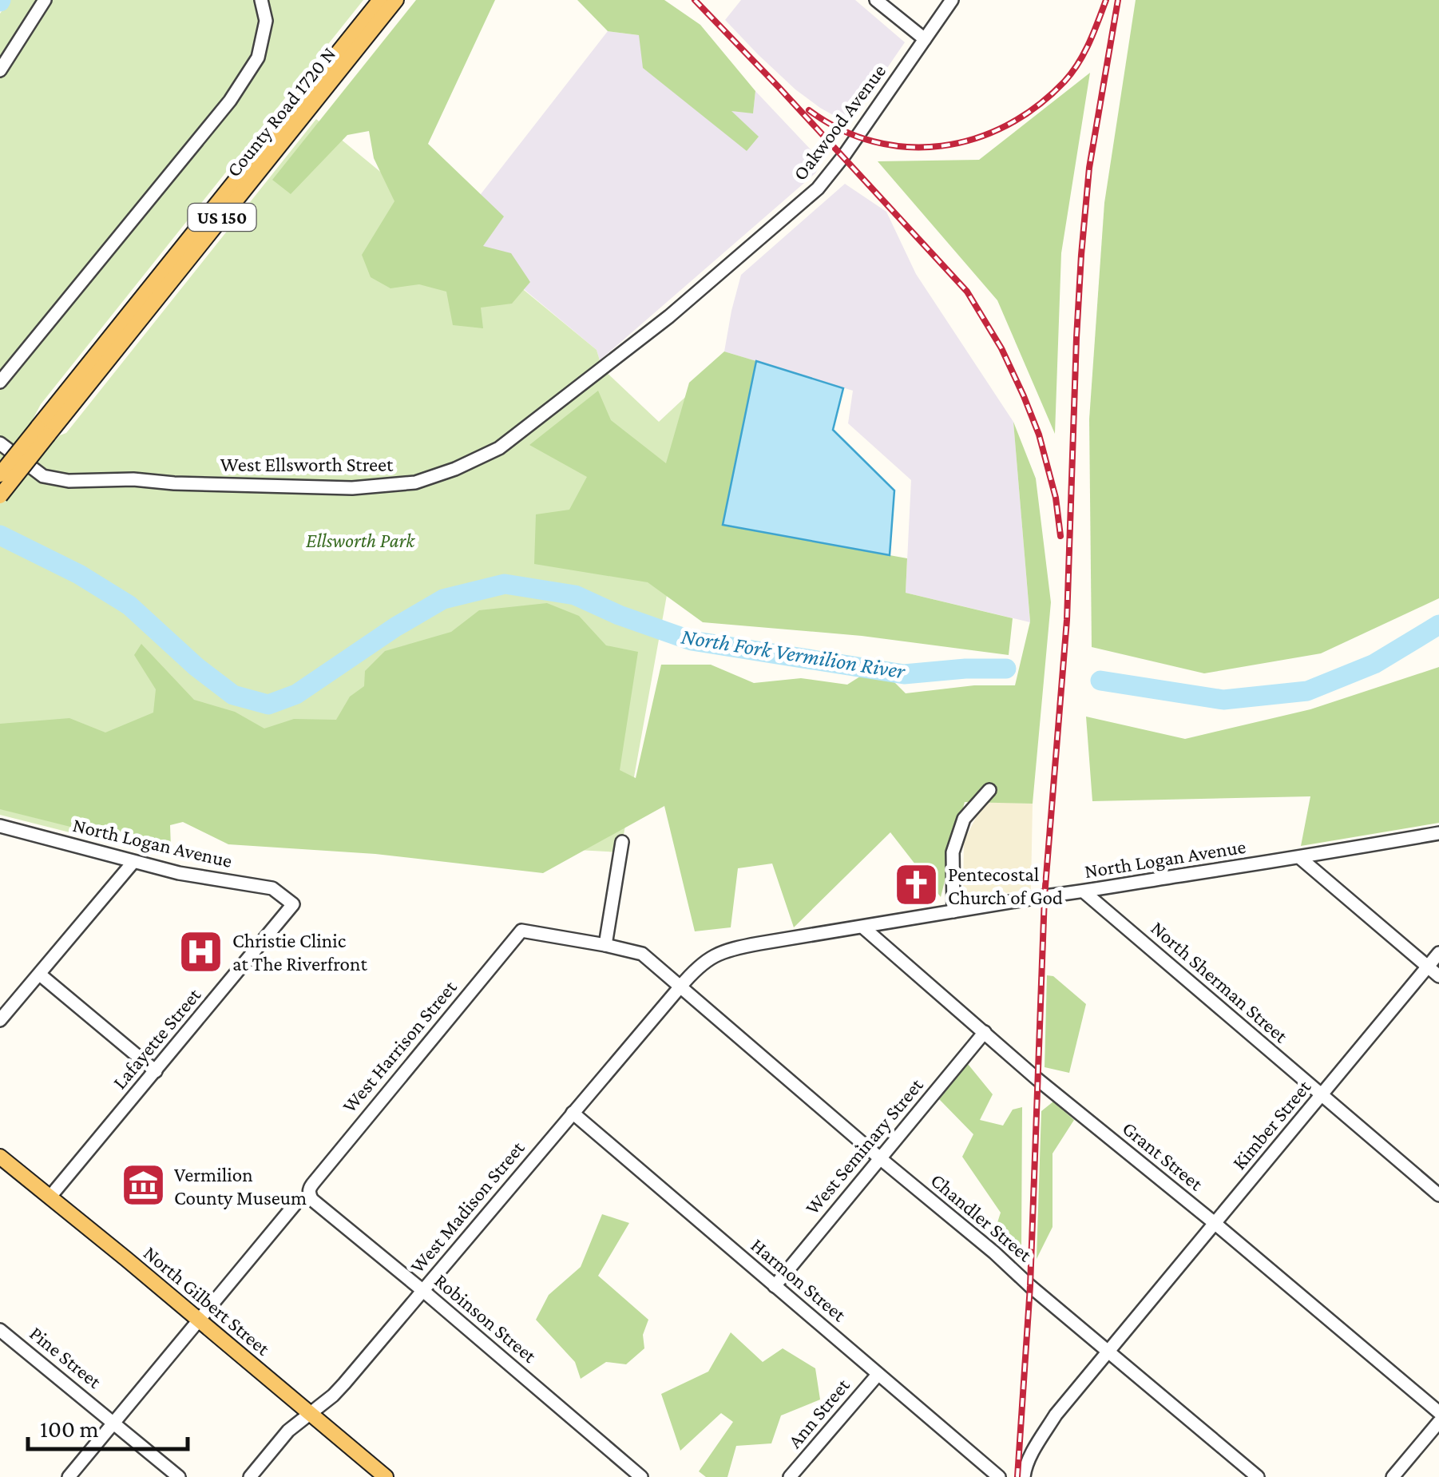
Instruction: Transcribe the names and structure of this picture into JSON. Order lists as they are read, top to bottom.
{
  "streets": {
    "main road": ["County Road 1720 N", "US 150", "North Gilbert Street"],
    "street": [
      "Oakwood Avenue",
      "West Ellsworth Street",
      "North Logan Avenue",
      "North Sherman Street",
      "Lafayette Street",
      "West Harrison Street",
      "Kimber Street",
      "West Seminary Street",
      "Grant Street",
      "West Madison Street",
      "Chandler Street",
      "Harmon Street",
      "Robinson Street",
      "Pine Street",
      "Ann Street"
    ]
  },
  "crossings": [
    ["County Road 1720 N", "US 150"],
    ["Oakwood Avenue", "West Ellsworth Street"],
    ["North Logan Avenue", "North Sherman Street"],
    ["North Logan Avenue", "Lafayette Street"],
    ["North Logan Avenue", "Grant Street"],
    ["North Logan Avenue", "West Madison Street"],
    ["North Sherman Street", "Kimber Street"],
    ["Lafayette Street", "North Gilbert Street"],
    ["West Harrison Street", "Robinson Street"],
    ["Kimber Street", "Grant Street"],
    ["Kimber Street", "Chandler Street"],
    ["West Seminary Street", "Grant Street"],
    ["West Seminary Street", "Chandler Street"],
    ["West Seminary Street", "Harmon Street"],
    ["West Madison Street", "Chandler Street"],
    ["West Madison Street", "Harmon Street"],
    ["West Madison Street", "North Gilbert Street"],
    ["West Madison Street", "Robinson Street"],
    ["Harmon Street", "Ann Street"]
  ],
  "water": ["North Fork Vermilion River"],
  "parks": ["Ellsworth Park"],
  "places": {
    "church": ["Pentecostal Church of God"],
    "hospital": ["Christie Clinic at The Riverfront"],
    "museum": ["Vermilion County Museum"]
  },
  "scale_bar": "100 m"
}
